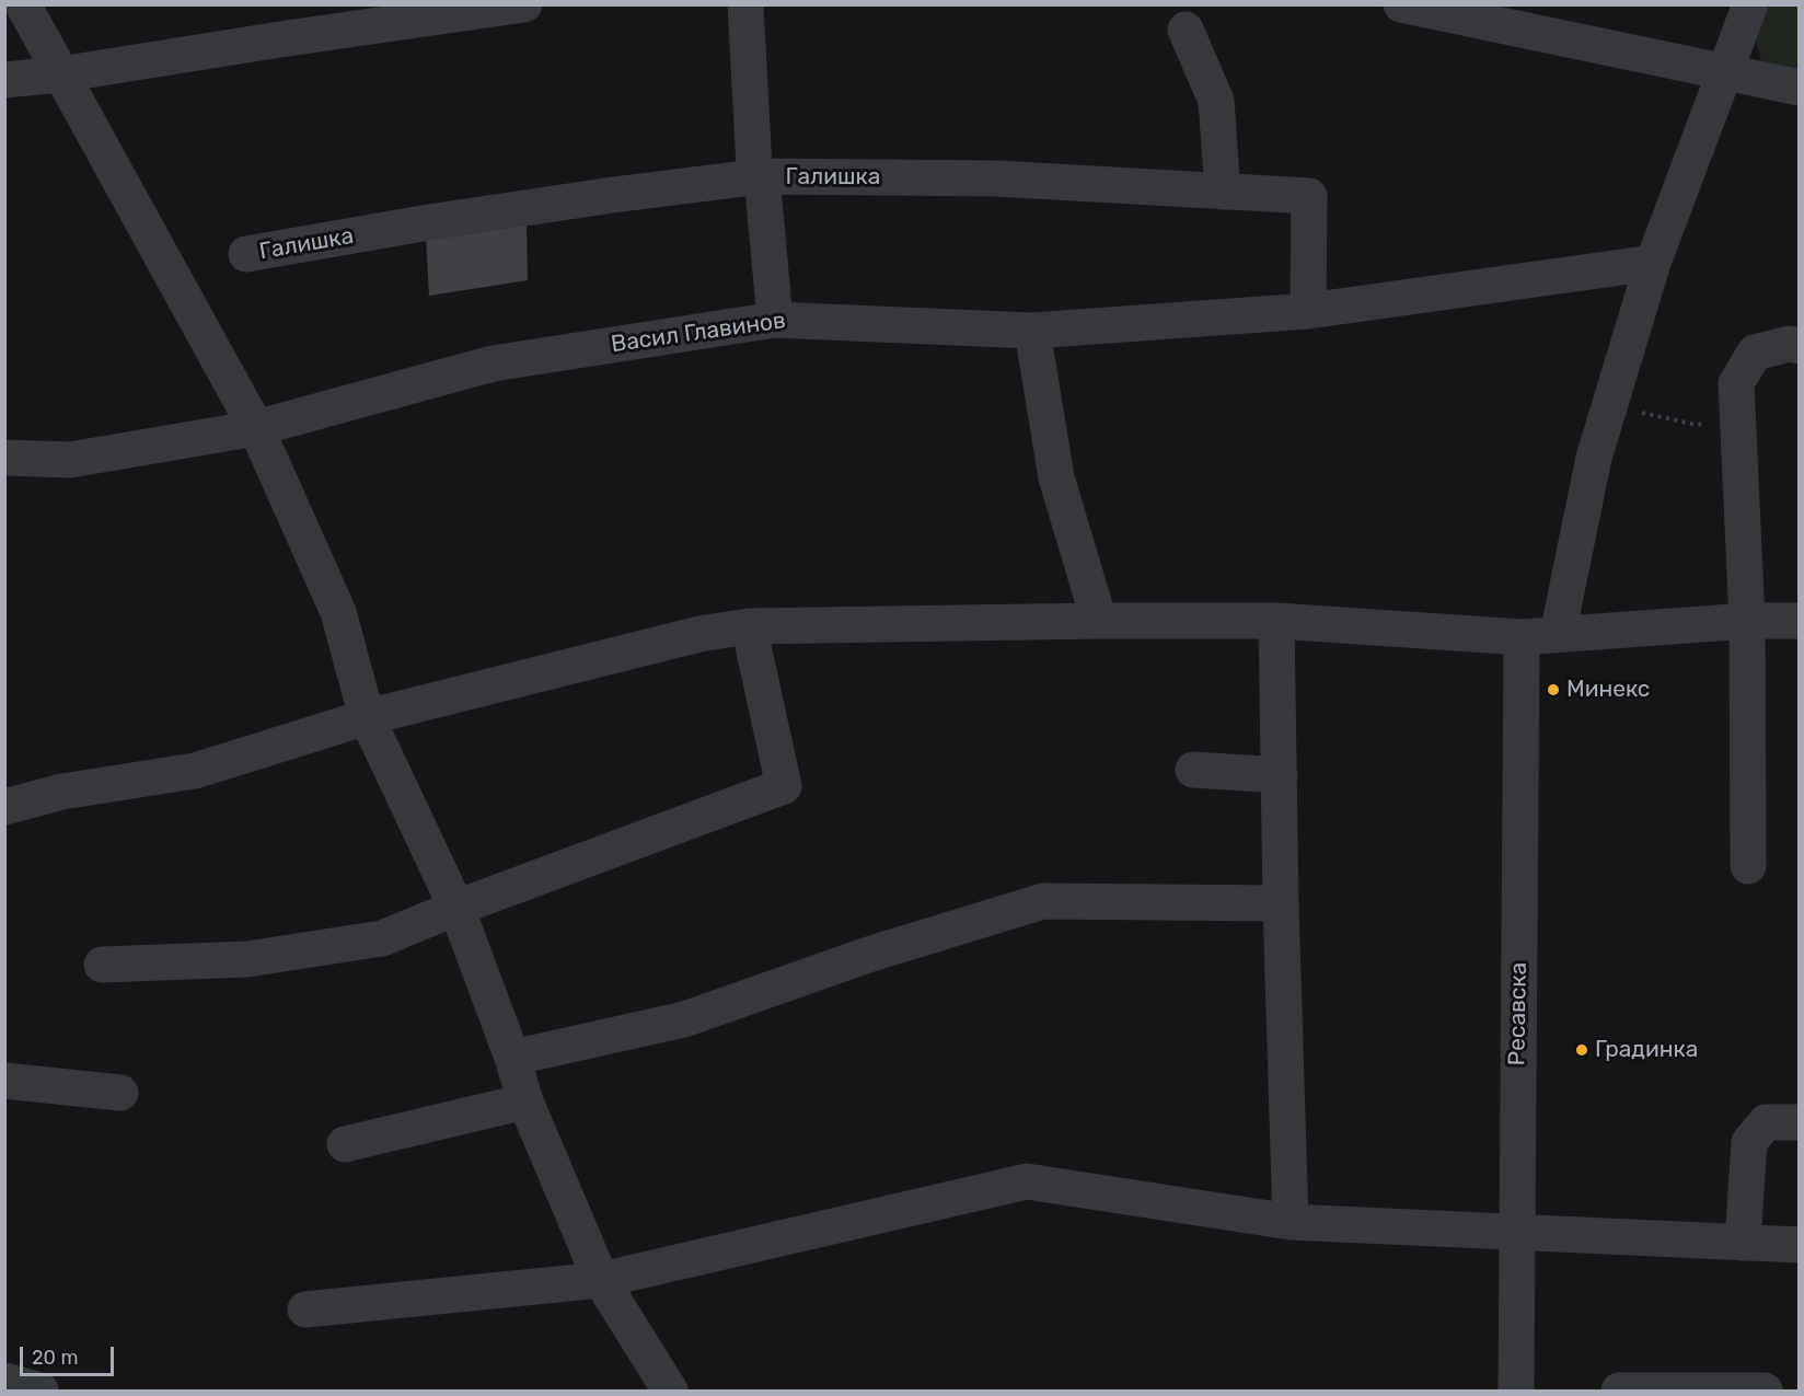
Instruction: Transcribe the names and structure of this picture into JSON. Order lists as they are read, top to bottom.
{
  "streets": {
    "street": ["Галишка", "Васил Главинов", "Ресавска"]
  },
  "crossings": [
    ["Галишка", "Васил Главинов"]
  ],
  "places": ["Минекс", "Градинка"],
  "scale_bar": "20 m"
}
